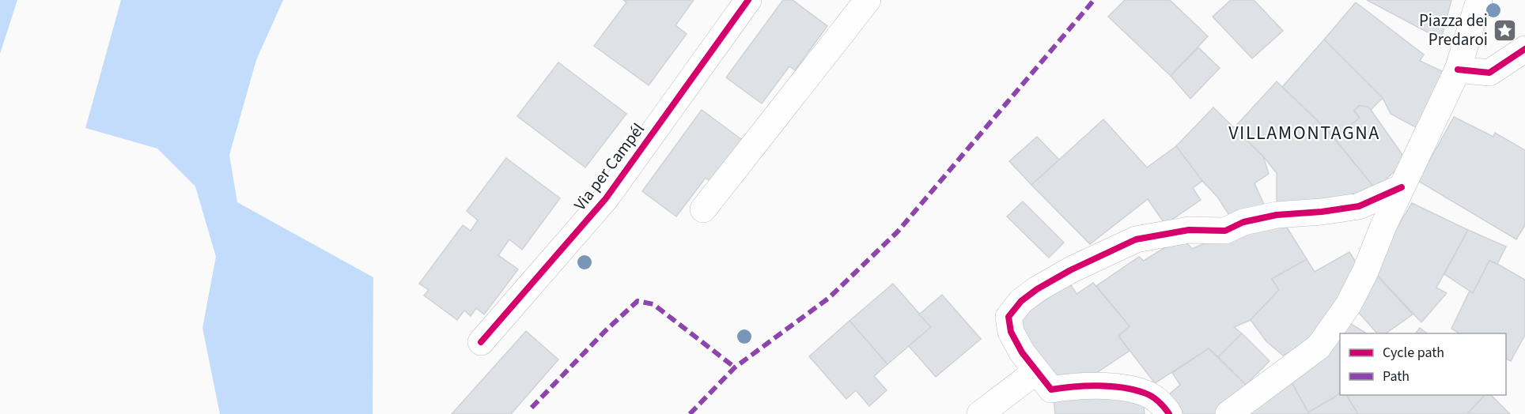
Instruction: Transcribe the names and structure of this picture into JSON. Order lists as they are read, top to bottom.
{
  "streets": {
    "street": ["Via per Campél"]
  },
  "districts": ["VILLAMONTAGNA"],
  "places": {
    "place": ["Piazza dei Predaroi"]
  },
  "legend": ["Cycle path", "Path"]
}
